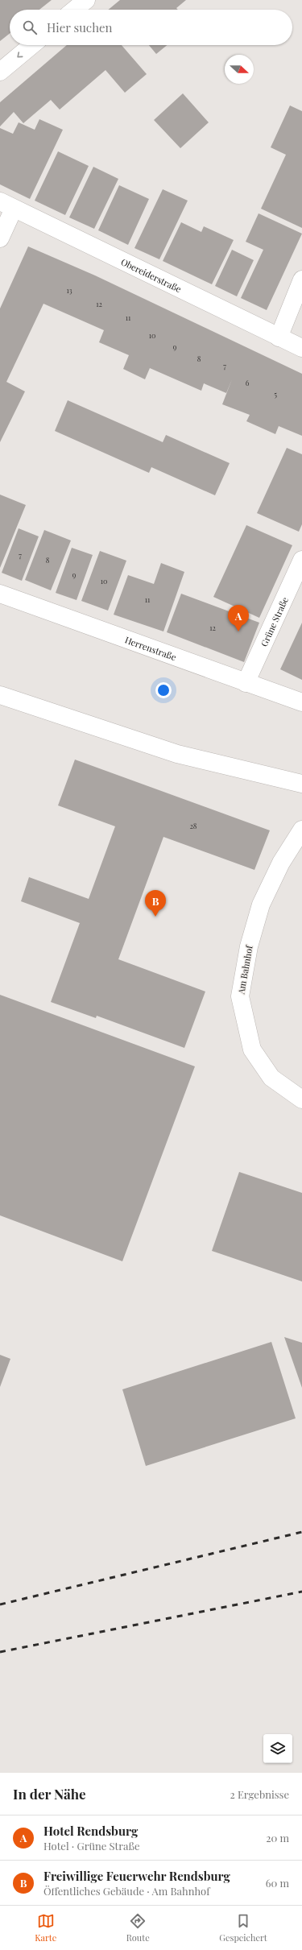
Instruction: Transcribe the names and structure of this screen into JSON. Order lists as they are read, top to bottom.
{
  "streets": {
    "street": [
      "Obereiderstraße",
      "Grüne Straße",
      "Herrenstraße",
      "Am Bahnhof"
    ]
  },
  "crossings": [
    ["Grüne Straße", "Herrenstraße"]
  ],
  "house_numbers": [
    "13",
    "12",
    "11",
    "10",
    "9",
    "8",
    "7",
    "6",
    "5",
    "7",
    "8",
    "9",
    "10",
    "11",
    "12",
    "28"
  ],
  "north": "right",
  "page": {
    "search": "Hier suchen",
    "pins": ["A", "B"],
    "heading": ["In der Nähe", "2 Ergebnisse"],
    "list": [
      {
        "mark": "A",
        "name": "Hotel Rendsburg",
        "note": "Hotel · Grüne Straße",
        "value": "20 m"
      },
      {
        "mark": "B",
        "name": "Freiwillige Feuerwehr Rendsburg",
        "note": "Öffentliches Gebäude · Am Bahnhof",
        "value": "60 m"
      }
    ],
    "nav": ["Karte", "Route", "Gespeichert"]
  }
}
